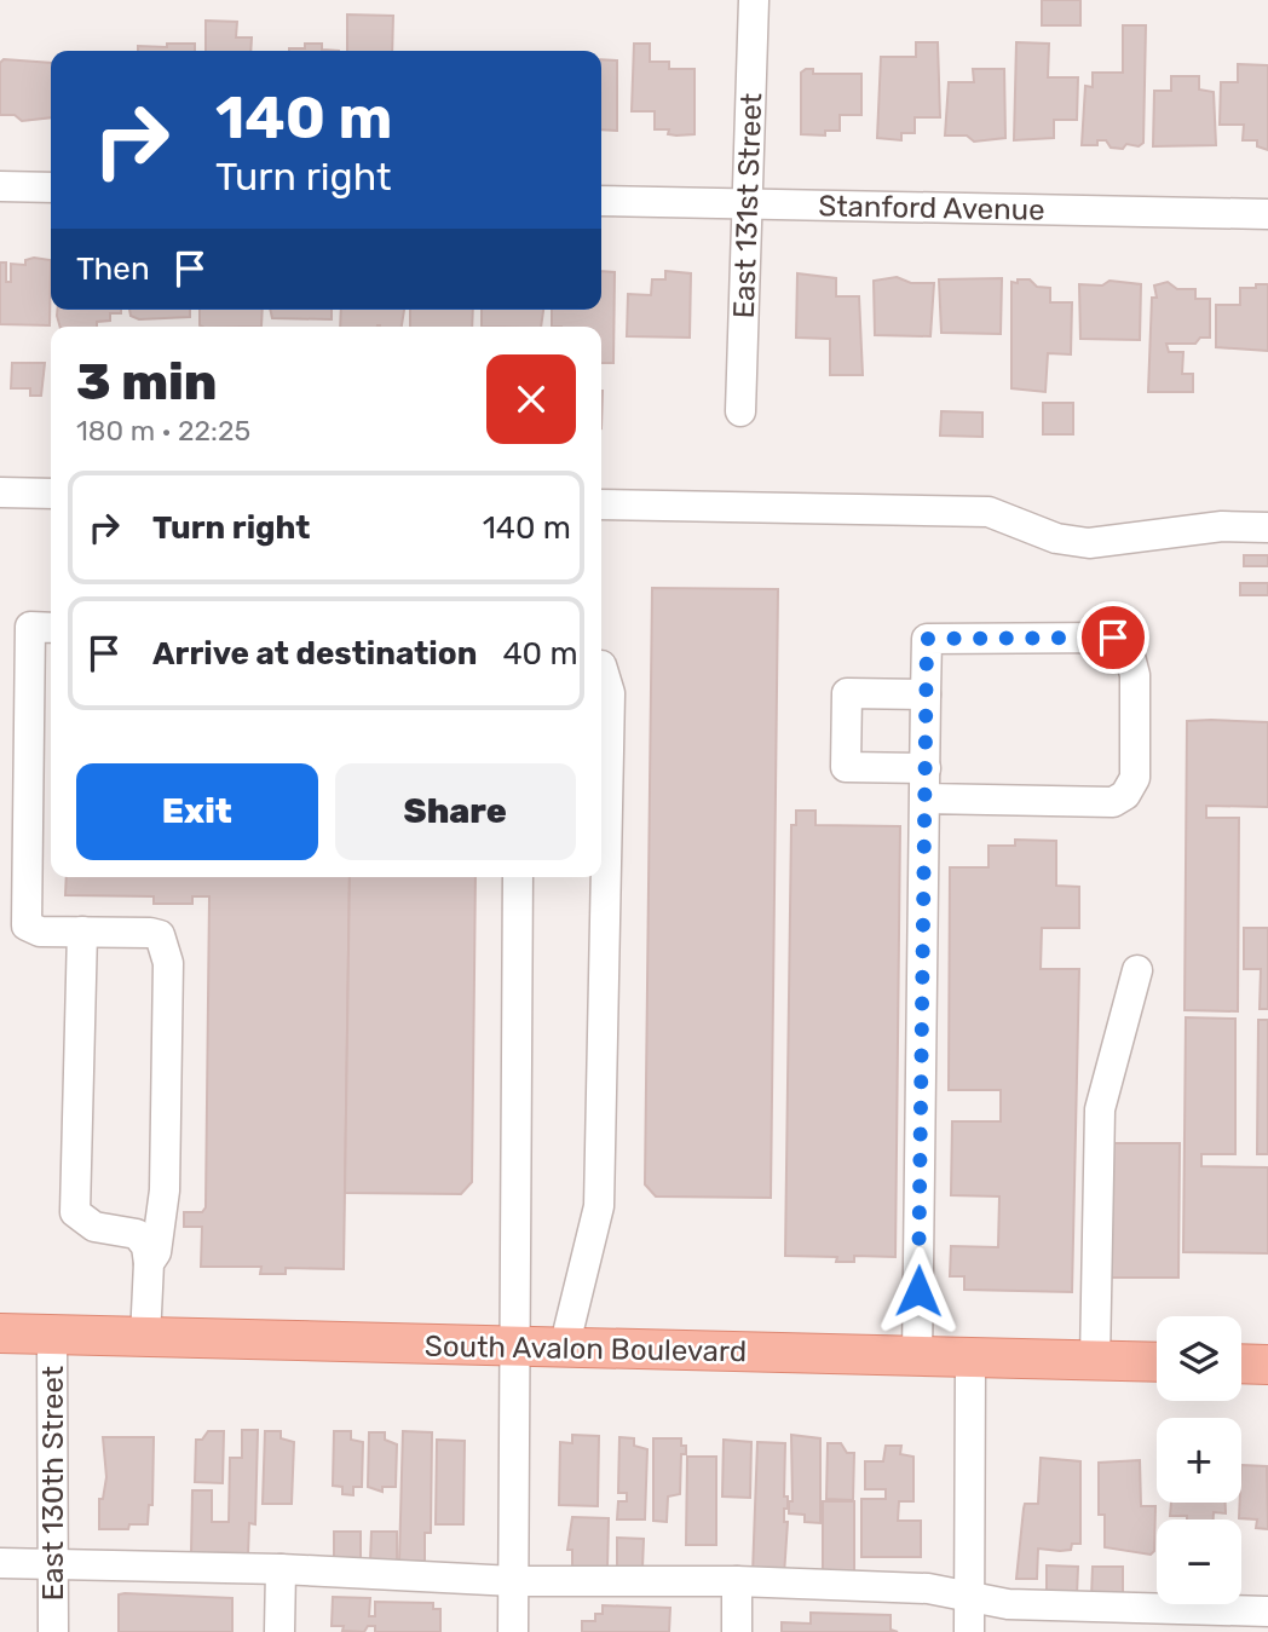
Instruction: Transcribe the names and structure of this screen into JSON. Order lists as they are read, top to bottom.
{
  "streets": {
    "main road": ["South Avalon Boulevard"],
    "street": ["East 131st Street", "Stanford Avenue", "East 130th Street"]
  },
  "crossings": [
    ["East 131st Street", "Stanford Avenue"],
    ["South Avalon Boulevard", "East 130th Street"]
  ],
  "page": {
    "turn": ["140 m", "Turn right"],
    "then": "Then",
    "heading": ["3 min", "180 m · 22:25"],
    "list": [
      {
        "name": "Turn right",
        "value": "140 m"
      },
      {
        "name": "Arrive at destination",
        "value": "40 m"
      }
    ],
    "buttons": ["Exit", "Share"],
    "map_buttons": ["+", "−"]
  }
}
